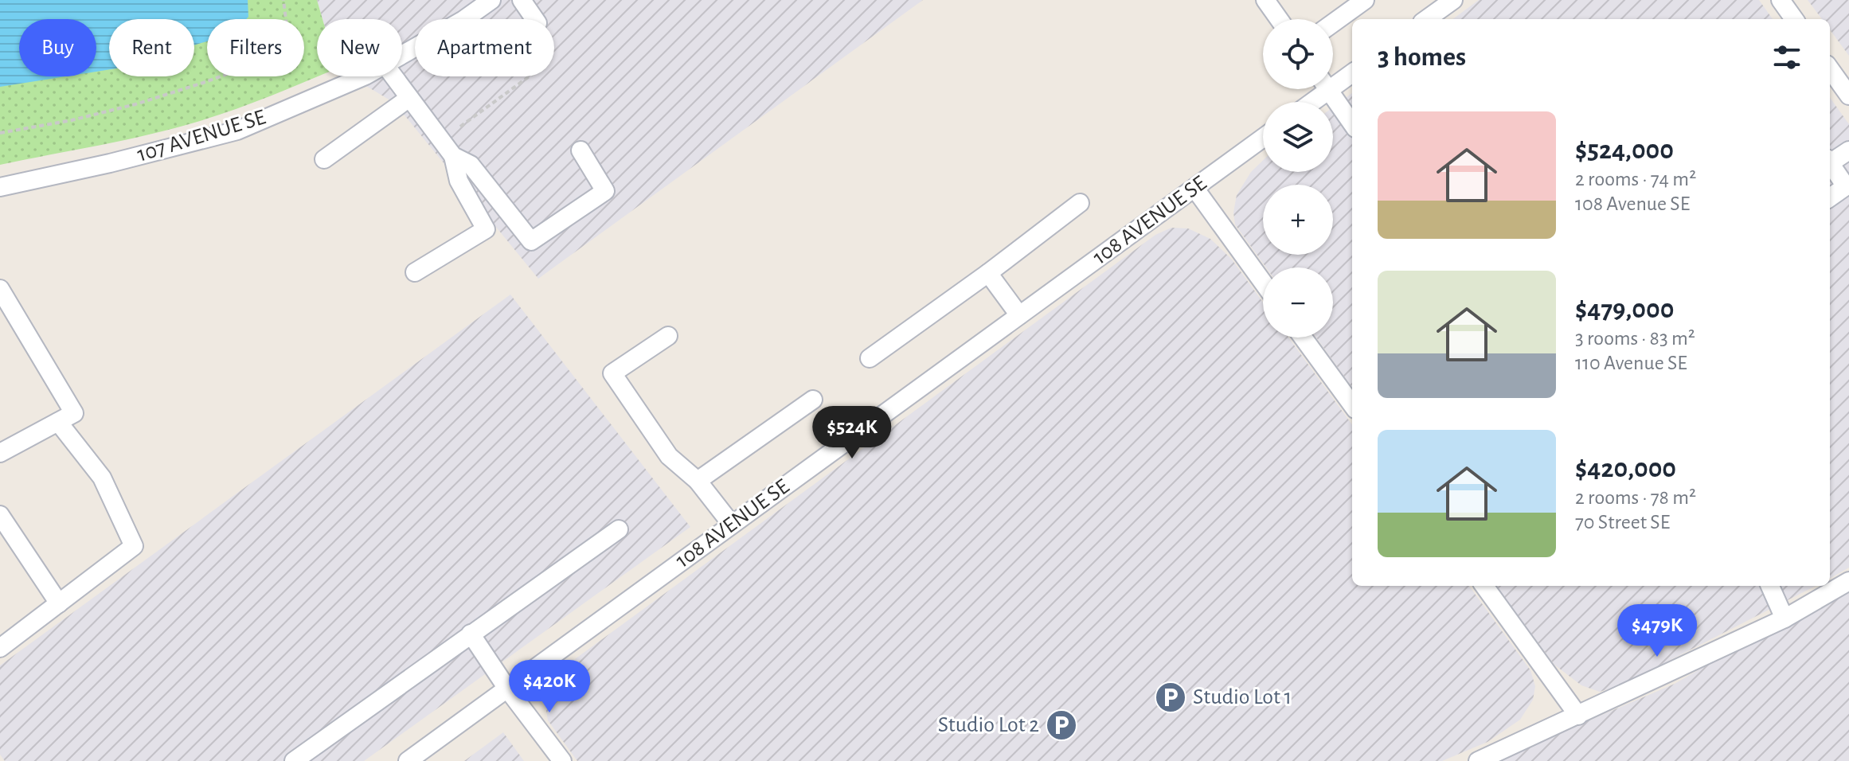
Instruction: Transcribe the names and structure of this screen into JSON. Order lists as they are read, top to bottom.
{
  "streets": {
    "street": ["107 AVENUE SE", "108 AVENUE SE"]
  },
  "places": {
    "parking": ["Studio Lot 1", "Studio Lot 2"]
  },
  "page": {
    "map_buttons": ["+", "−"],
    "chip": [
      "Buy",
      "Rent",
      "Filters",
      "New",
      "Apartment"
    ],
    "heading": "3 homes",
    "list": [
      {
        "name": "$524,000",
        "note": "2 rooms · 74 m² · 108 Avenue SE"
      },
      {
        "name": "$479,000",
        "note": "3 rooms · 83 m² · 110 Avenue SE"
      },
      {
        "name": "$420,000",
        "note": "2 rooms · 78 m² · 70 Street SE"
      }
    ],
    "price": ["$524K", "$479K", "$420K"]
  }
}
